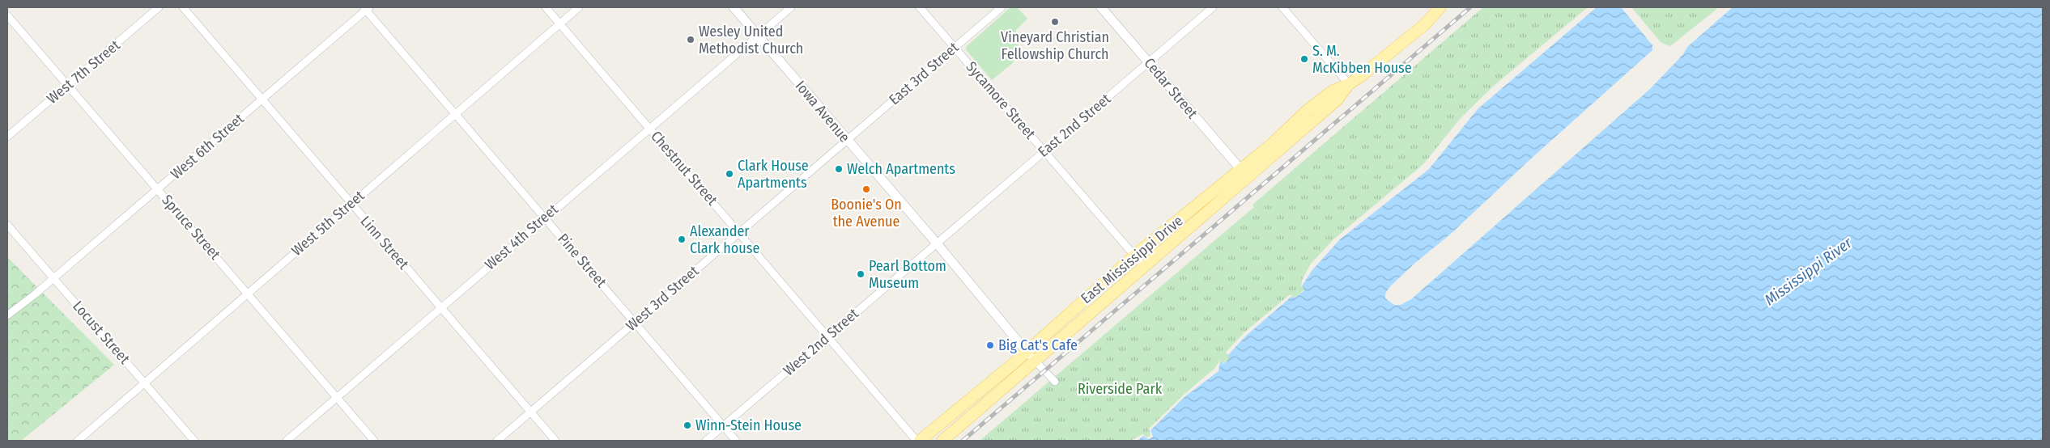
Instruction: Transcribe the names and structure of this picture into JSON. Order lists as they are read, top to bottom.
{
  "streets": {
    "main road": ["East Mississippi Drive"],
    "street": [
      "West 7th Street",
      "East 3rd Street",
      "Cedar Street",
      "Sycamore Street",
      "Iowa Avenue",
      "East 2nd Street",
      "West 6th Street",
      "Chestnut Street",
      "West 5th Street",
      "Spruce Street",
      "West 4th Street",
      "Linn Street",
      "Pine Street",
      "West 3rd Street",
      "Locust Street",
      "West 2nd Street"
    ]
  },
  "crossings": [
    ["West 7th Street", "Spruce Street"],
    ["East 3rd Street", "Sycamore Street"],
    ["East 3rd Street", "Iowa Avenue"],
    ["East 3rd Street", "West 3rd Street"],
    ["Cedar Street", "East 2nd Street"],
    ["Cedar Street", "East Mississippi Drive"],
    ["Sycamore Street", "East 2nd Street"],
    ["Sycamore Street", "East Mississippi Drive"],
    ["Iowa Avenue", "East 2nd Street"],
    ["Iowa Avenue", "West 4th Street"],
    ["Iowa Avenue", "East Mississippi Drive"],
    ["Iowa Avenue", "West 3rd Street"],
    ["Iowa Avenue", "West 2nd Street"],
    ["East 2nd Street", "West 2nd Street"],
    ["West 6th Street", "Spruce Street"],
    ["West 6th Street", "Linn Street"],
    ["West 6th Street", "Pine Street"],
    ["West 6th Street", "Locust Street"],
    ["Chestnut Street", "West 5th Street"],
    ["Chestnut Street", "West 4th Street"],
    ["Chestnut Street", "West 3rd Street"],
    ["Chestnut Street", "West 2nd Street"],
    ["West 5th Street", "Spruce Street"],
    ["West 5th Street", "Linn Street"],
    ["West 5th Street", "Pine Street"],
    ["West 5th Street", "Locust Street"],
    ["Spruce Street", "West 4th Street"],
    ["West 4th Street", "Linn Street"],
    ["West 4th Street", "Pine Street"],
    ["Linn Street", "West 3rd Street"],
    ["Pine Street", "West 3rd Street"],
    ["Pine Street", "West 2nd Street"]
  ],
  "water": ["Mississippi River"],
  "parks": ["Riverside Park"],
  "places": [
    "Vineyard Christian Fellowship Church",
    "Wesley United Methodist Church",
    "S. M. McKibben House",
    "Welch Apartments",
    "Clark House Apartments",
    "Boonie's On the Avenue",
    "Alexander Clark house",
    "Pearl Bottom Museum",
    "Big Cat's Cafe",
    "Winn-Stein House"
  ]
}
